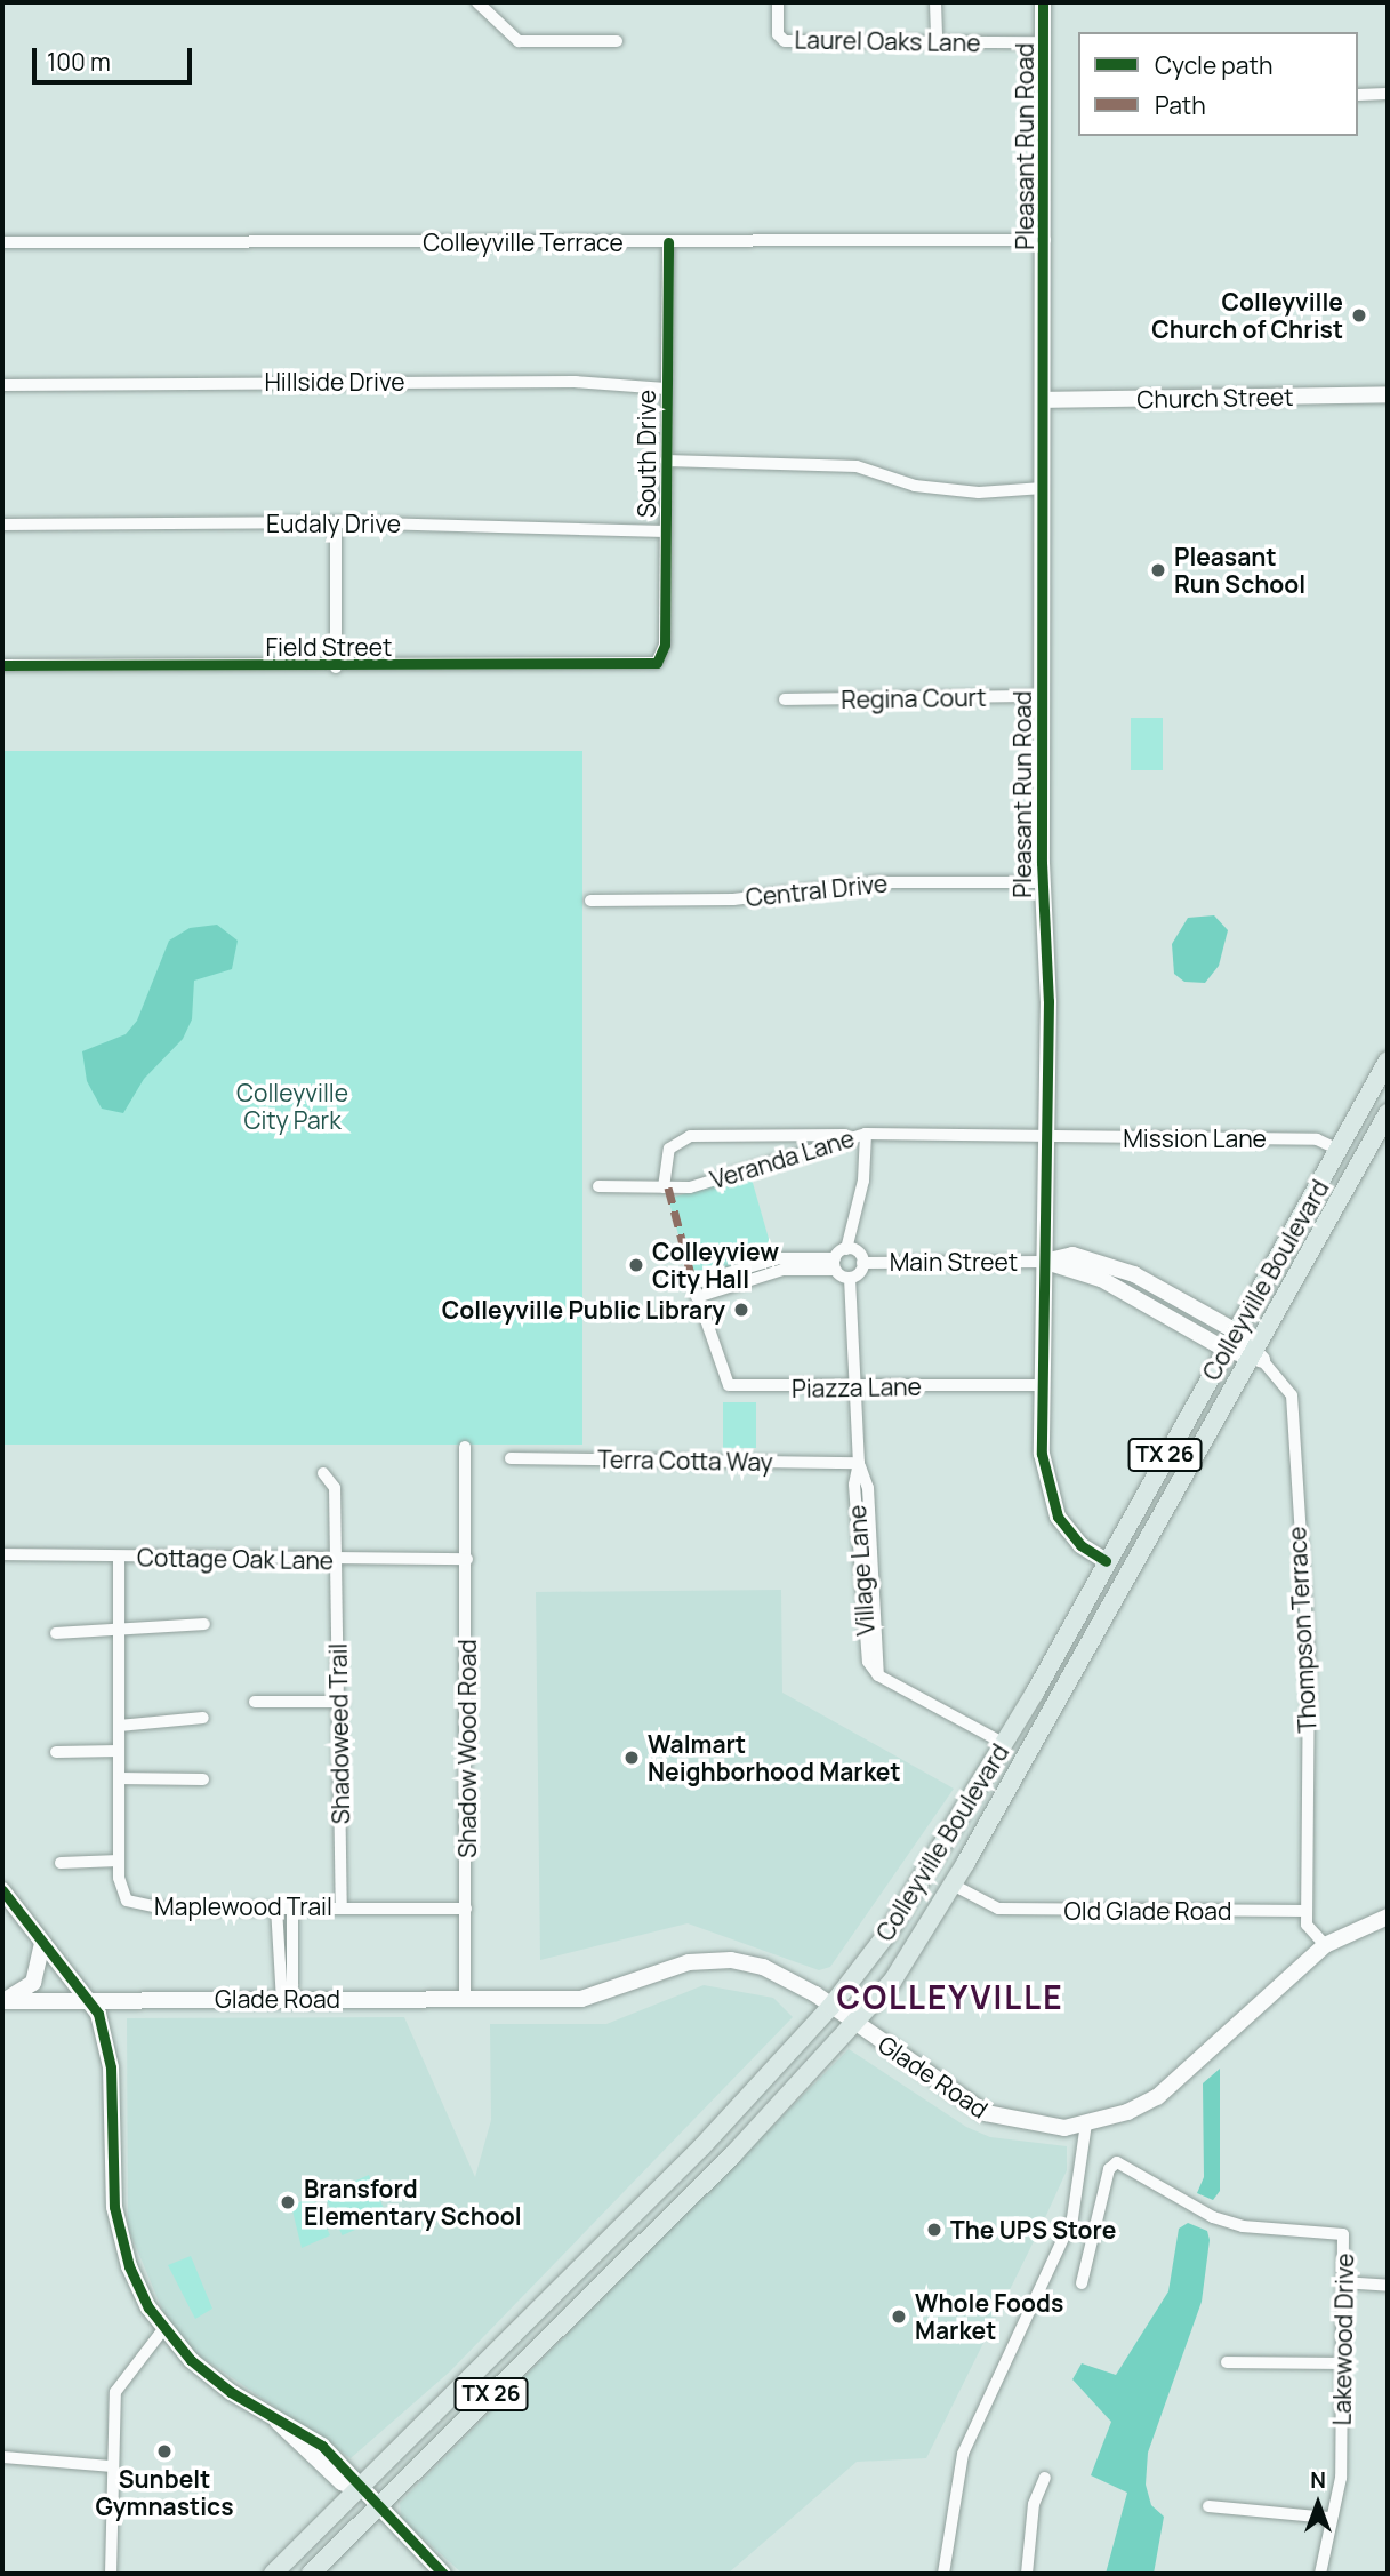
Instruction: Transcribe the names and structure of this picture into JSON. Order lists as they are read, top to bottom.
{
  "streets": {
    "main road": ["Colleyville Boulevard", "TX 26"],
    "street": [
      "Laurel Oaks Lane",
      "Pleasant Run Road",
      "Colleyville Terrace",
      "Hillside Drive",
      "Church Street",
      "South Drive",
      "Eudaly Drive",
      "Field Street",
      "Regina Court",
      "Central Drive",
      "Mission Lane",
      "Veranda Lane",
      "Main Street",
      "Piazza Lane",
      "Terra Cotta Way",
      "Cottage Oak Lane",
      "Village Lane",
      "Thompson Terrace",
      "Shadoweed Trail",
      "Shadow Wood Road",
      "Maplewood Trail",
      "Old Glade Road",
      "Glade Road",
      "Lakewood Drive"
    ]
  },
  "crossings": [
    ["Laurel Oaks Lane", "Pleasant Run Road"],
    ["Pleasant Run Road", "Colleyville Terrace"],
    ["Pleasant Run Road", "Church Street"],
    ["Pleasant Run Road", "Regina Court"],
    ["Pleasant Run Road", "Central Drive"],
    ["Pleasant Run Road", "Mission Lane"],
    ["Pleasant Run Road", "Veranda Lane"],
    ["Pleasant Run Road", "Main Street"],
    ["Pleasant Run Road", "Colleyville Boulevard"],
    ["Pleasant Run Road", "Piazza Lane"],
    ["Colleyville Terrace", "South Drive"],
    ["Hillside Drive", "South Drive"],
    ["South Drive", "Eudaly Drive"],
    ["South Drive", "Field Street"],
    ["Mission Lane", "Veranda Lane"],
    ["Mission Lane", "Colleyville Boulevard"],
    ["Main Street", "Colleyville Boulevard"],
    ["Main Street", "Thompson Terrace"],
    ["Colleyville Boulevard", "Village Lane"],
    ["Colleyville Boulevard", "Thompson Terrace"],
    ["Colleyville Boulevard", "Old Glade Road"],
    ["Colleyville Boulevard", "Glade Road"],
    ["Piazza Lane", "Village Lane"],
    ["Terra Cotta Way", "Village Lane"],
    ["Cottage Oak Lane", "Shadoweed Trail"],
    ["Cottage Oak Lane", "Shadow Wood Road"],
    ["Cottage Oak Lane", "Maplewood Trail"],
    ["Thompson Terrace", "Old Glade Road"],
    ["Shadoweed Trail", "Maplewood Trail"],
    ["Shadow Wood Road", "Maplewood Trail"],
    ["Shadow Wood Road", "Glade Road"]
  ],
  "districts": ["COLLEYVILLE"],
  "parks": ["Colleyville City Park"],
  "places": [
    "Colleyville Church of Christ",
    "Pleasant Run School",
    "Colleyview City Hall",
    "Colleyville Public Library",
    "Walmart Neighborhood Market",
    "Bransford Elementary School",
    "The UPS Store",
    "Whole Foods Market",
    "Sunbelt Gymnastics"
  ],
  "legend": ["Cycle path", "Path"],
  "scale_bar": "100 m",
  "north": "top"
}
